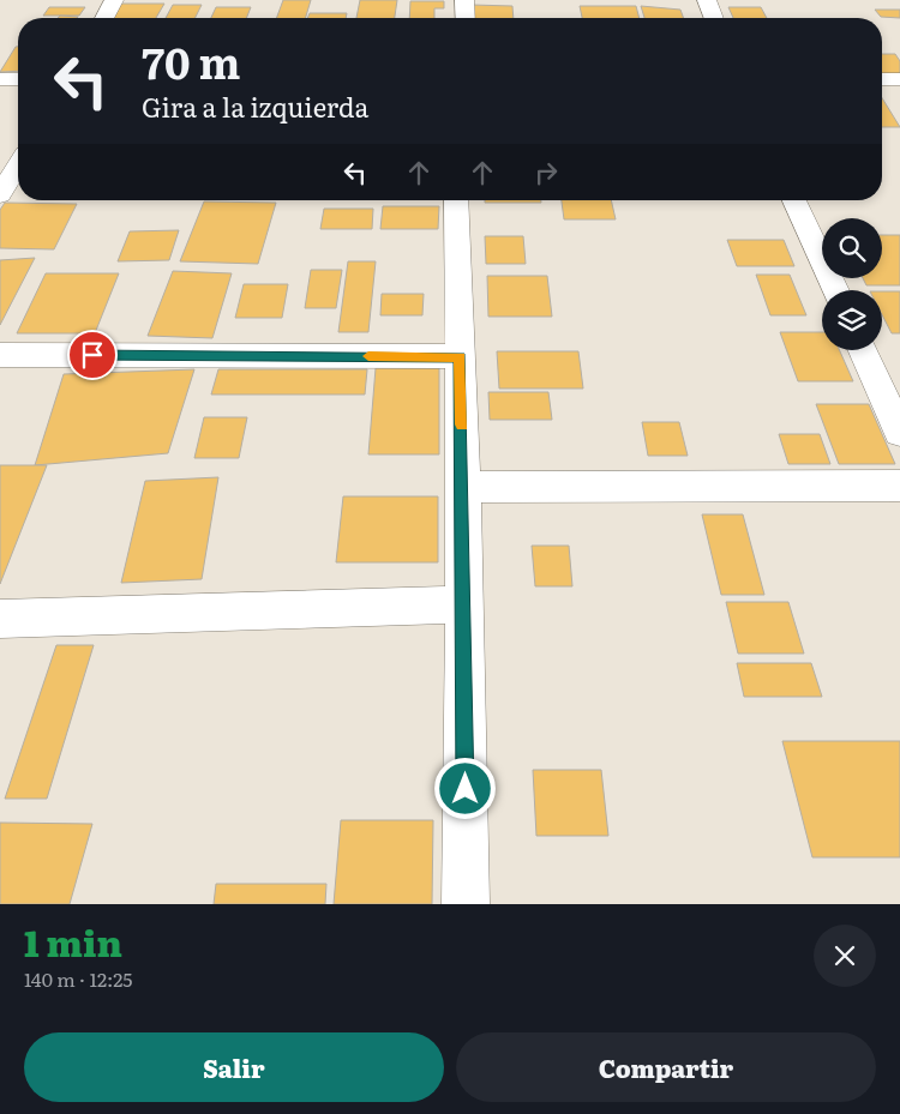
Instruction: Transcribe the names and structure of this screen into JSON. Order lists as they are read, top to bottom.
{
  "page": {
    "turn": ["70 m", "Gira a la izquierda"],
    "heading": ["1 min", "140 m · 12:25"],
    "buttons": ["Salir", "Compartir"]
  }
}
